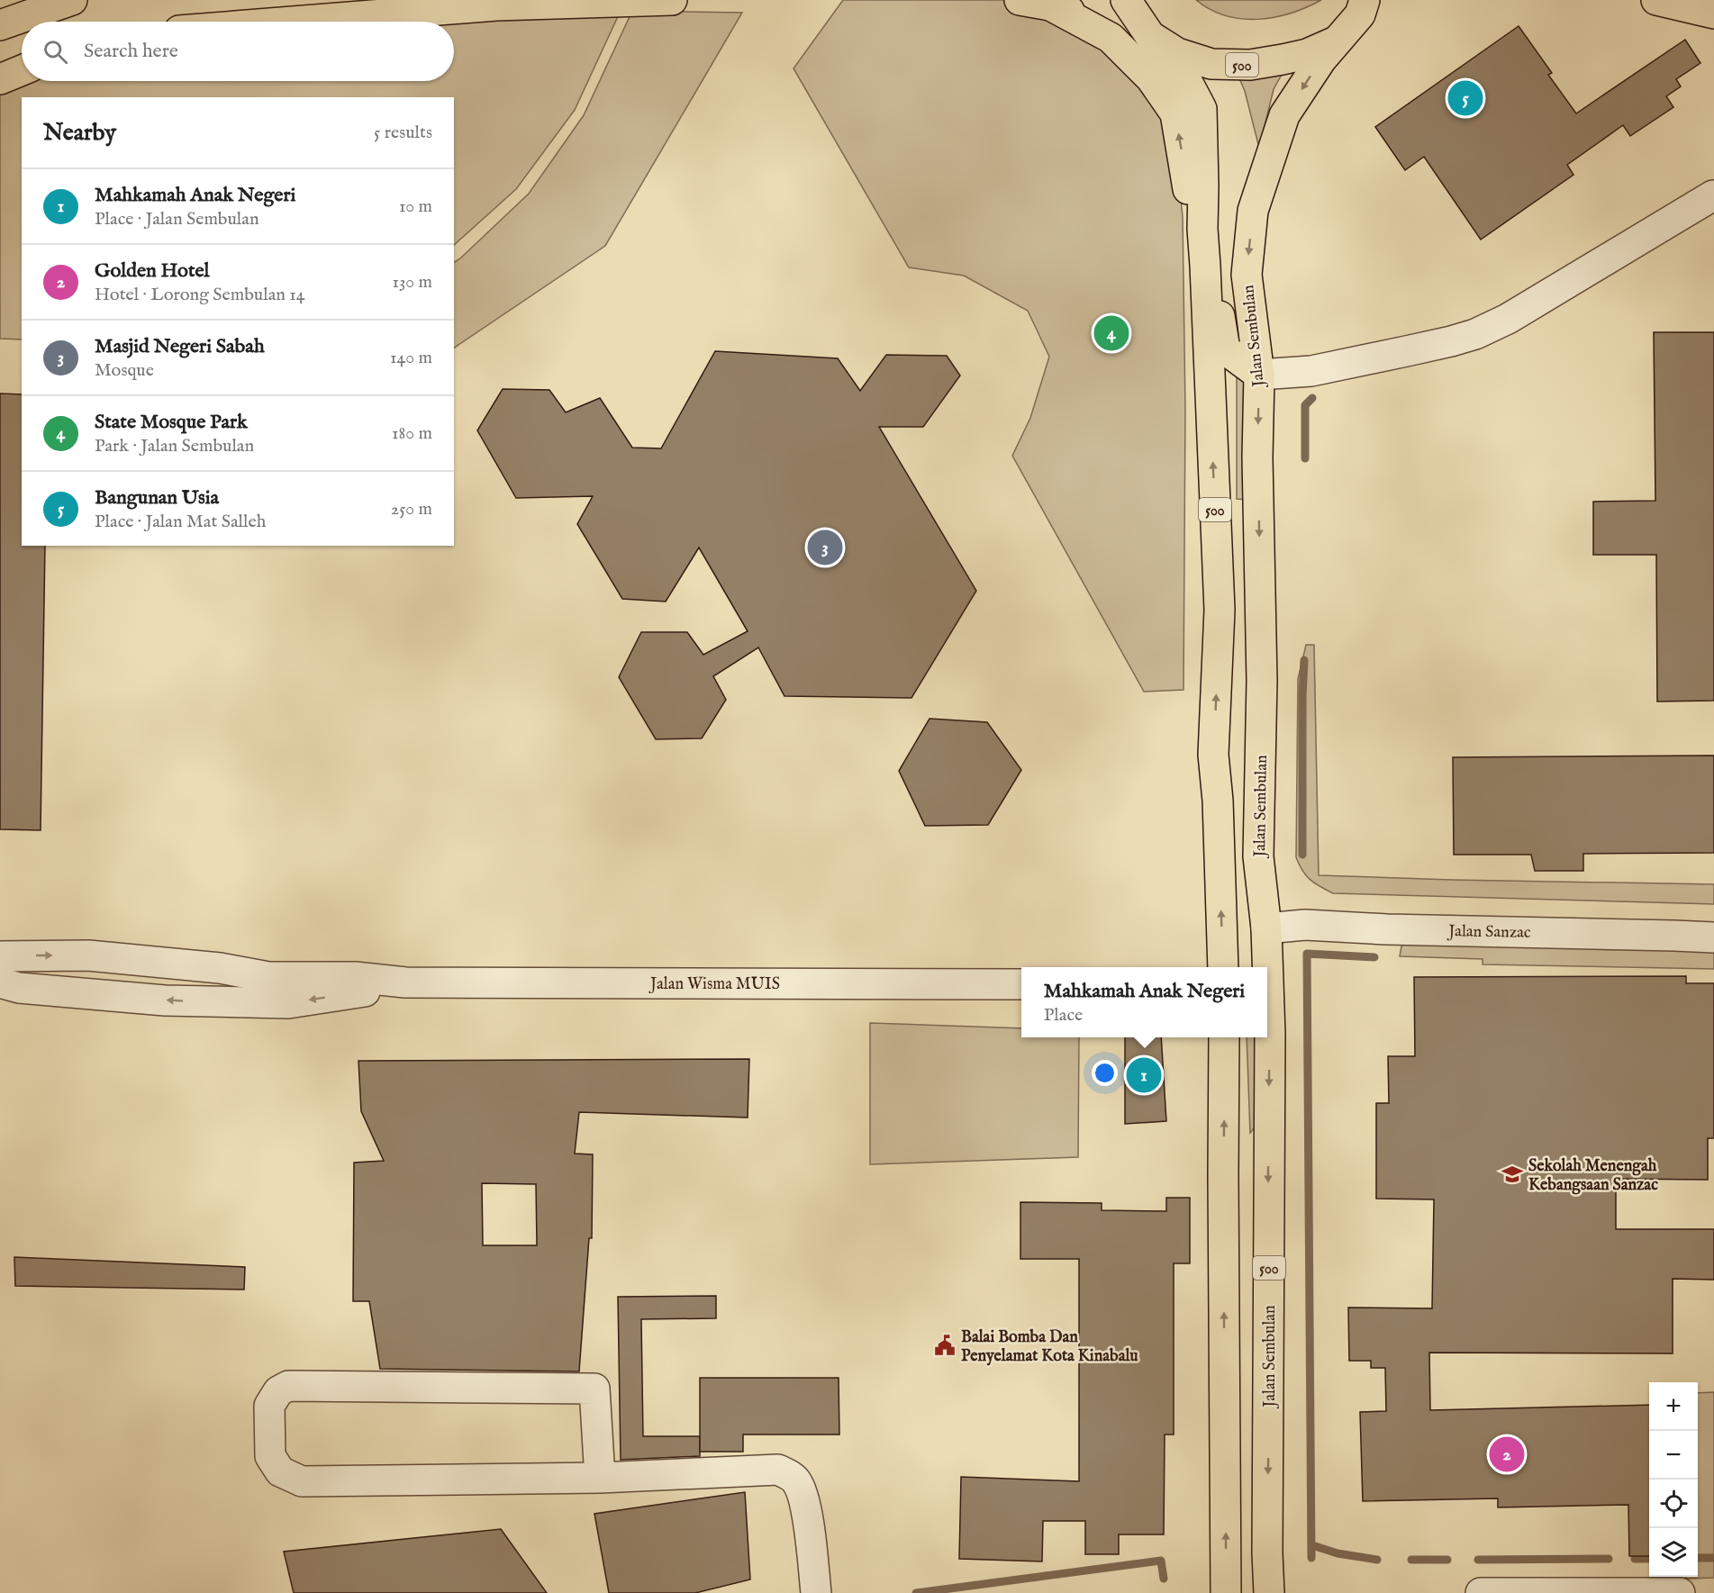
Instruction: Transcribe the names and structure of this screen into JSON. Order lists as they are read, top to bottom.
{
  "streets": {
    "main road": ["500", "Jalan Sembulan"],
    "street": ["Jalan Sanzac", "Jalan Wisma MUIS"]
  },
  "crossings": [
    ["500", "Jalan Sembulan"],
    ["Jalan Sembulan", "Jalan Sanzac"]
  ],
  "places": {
    "school or university": ["Sekolah Menengah Kebangsaan Sanzac"],
    "public building": ["Balai Bomba Dan Penyelamat Kota Kinabalu"]
  },
  "page": {
    "search": "Search here",
    "pins": [
      "5",
      "4",
      "3",
      "1",
      "2"
    ],
    "heading": ["Nearby", "5 results"],
    "list": [
      {
        "mark": "1",
        "name": "Mahkamah Anak Negeri",
        "note": "Place · Jalan Sembulan",
        "value": "10 m"
      },
      {
        "mark": "2",
        "name": "Golden Hotel",
        "note": "Hotel · Lorong Sembulan 14",
        "value": "130 m"
      },
      {
        "mark": "3",
        "name": "Masjid Negeri Sabah",
        "note": "Mosque",
        "value": "140 m"
      },
      {
        "mark": "4",
        "name": "State Mosque Park",
        "note": "Park · Jalan Sembulan",
        "value": "180 m"
      },
      {
        "mark": "5",
        "name": "Bangunan Usia",
        "note": "Place · Jalan Mat Salleh",
        "value": "250 m"
      }
    ],
    "popup": ["Mahkamah Anak Negeri", "Place"],
    "map_buttons": ["+", "−"]
  }
}
